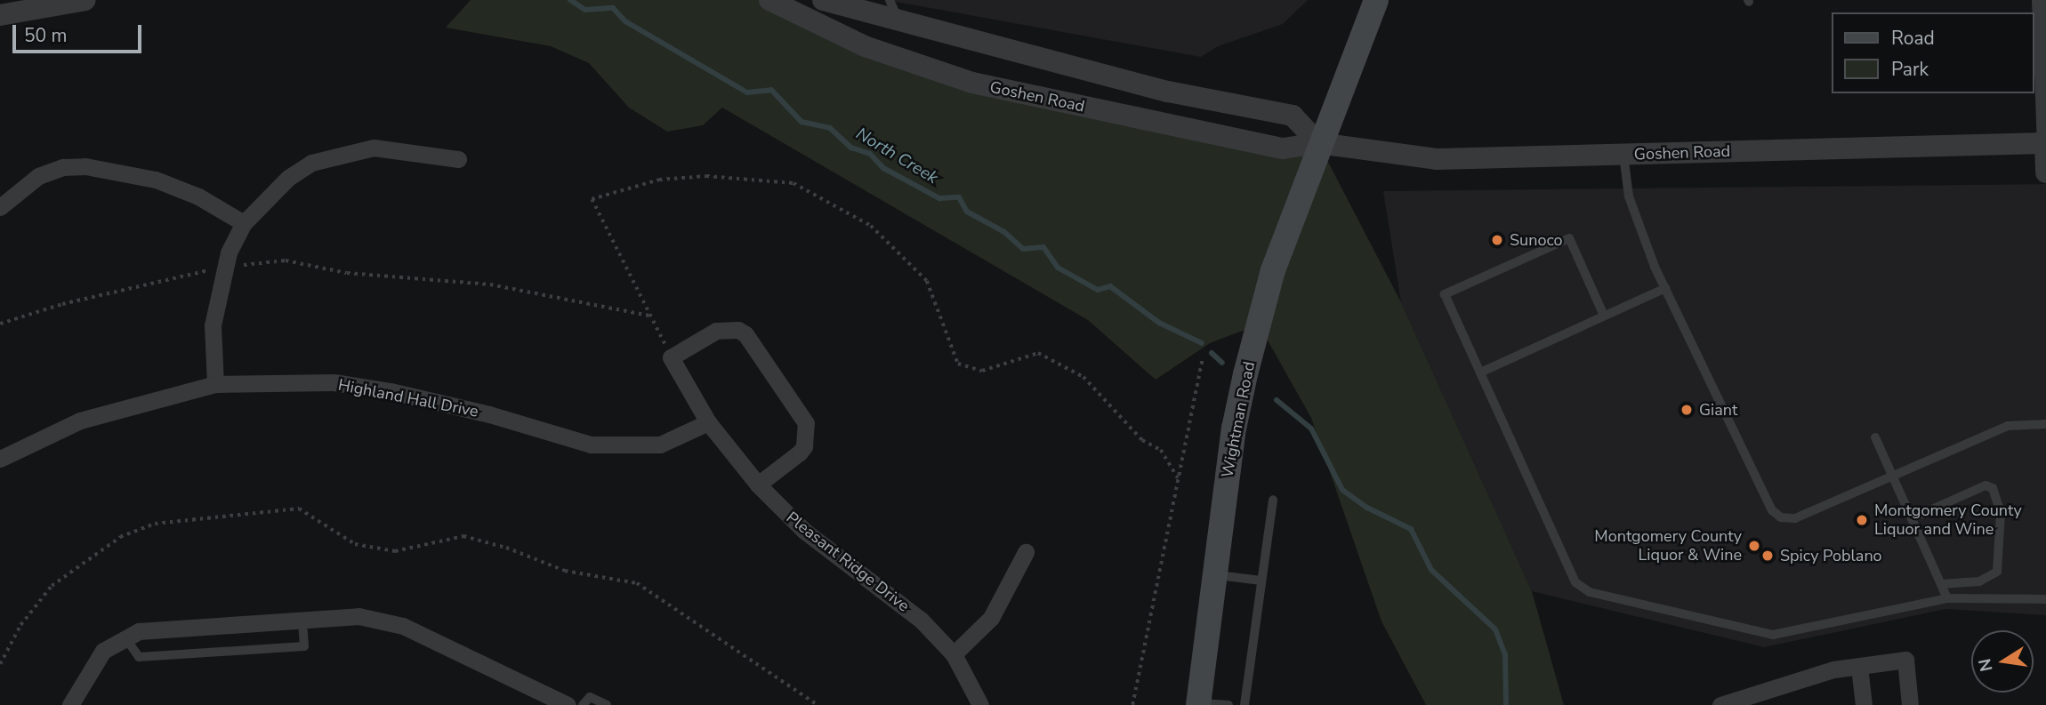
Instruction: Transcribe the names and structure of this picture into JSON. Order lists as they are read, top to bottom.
{
  "streets": {
    "main road": ["Wightman Road"],
    "street": ["Goshen Road", "Highland Hall Drive", "Pleasant Ridge Drive"]
  },
  "crossings": [
    ["Goshen Road", "Wightman Road"],
    ["Highland Hall Drive", "Pleasant Ridge Drive"]
  ],
  "water": ["North Creek"],
  "places": [
    "Sunoco",
    "Giant",
    "Montgomery County Liquor and Wine",
    "Montgomery County Liquor & Wine",
    "Spicy Poblano"
  ],
  "legend": ["Road", "Park"],
  "scale_bar": "50 m",
  "north": "left"
}
